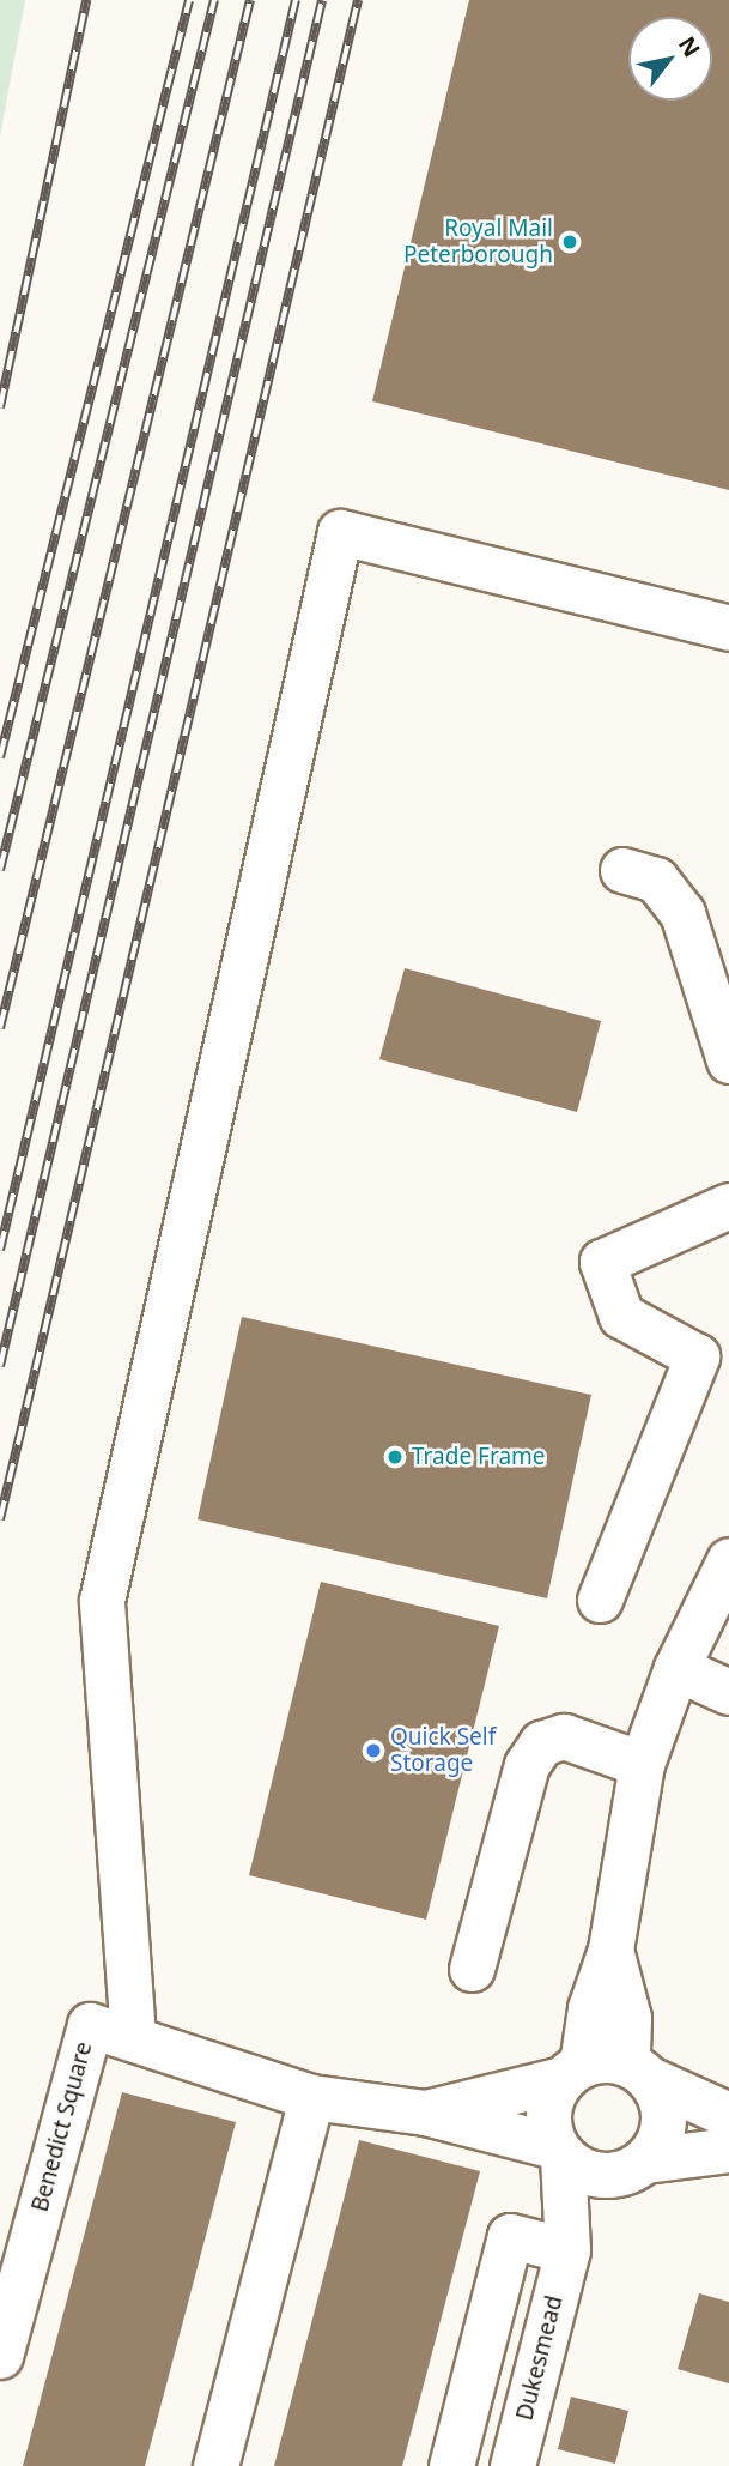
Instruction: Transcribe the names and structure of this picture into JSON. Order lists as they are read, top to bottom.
{
  "streets": {
    "street": ["Benedict Square", "Dukesmead"]
  },
  "crossings": [
    ["Benedict Square", "Dukesmead"]
  ],
  "places": ["Royal Mail Peterborough", "Trade Frame", "Quick Self Storage"],
  "north": "top right"
}
